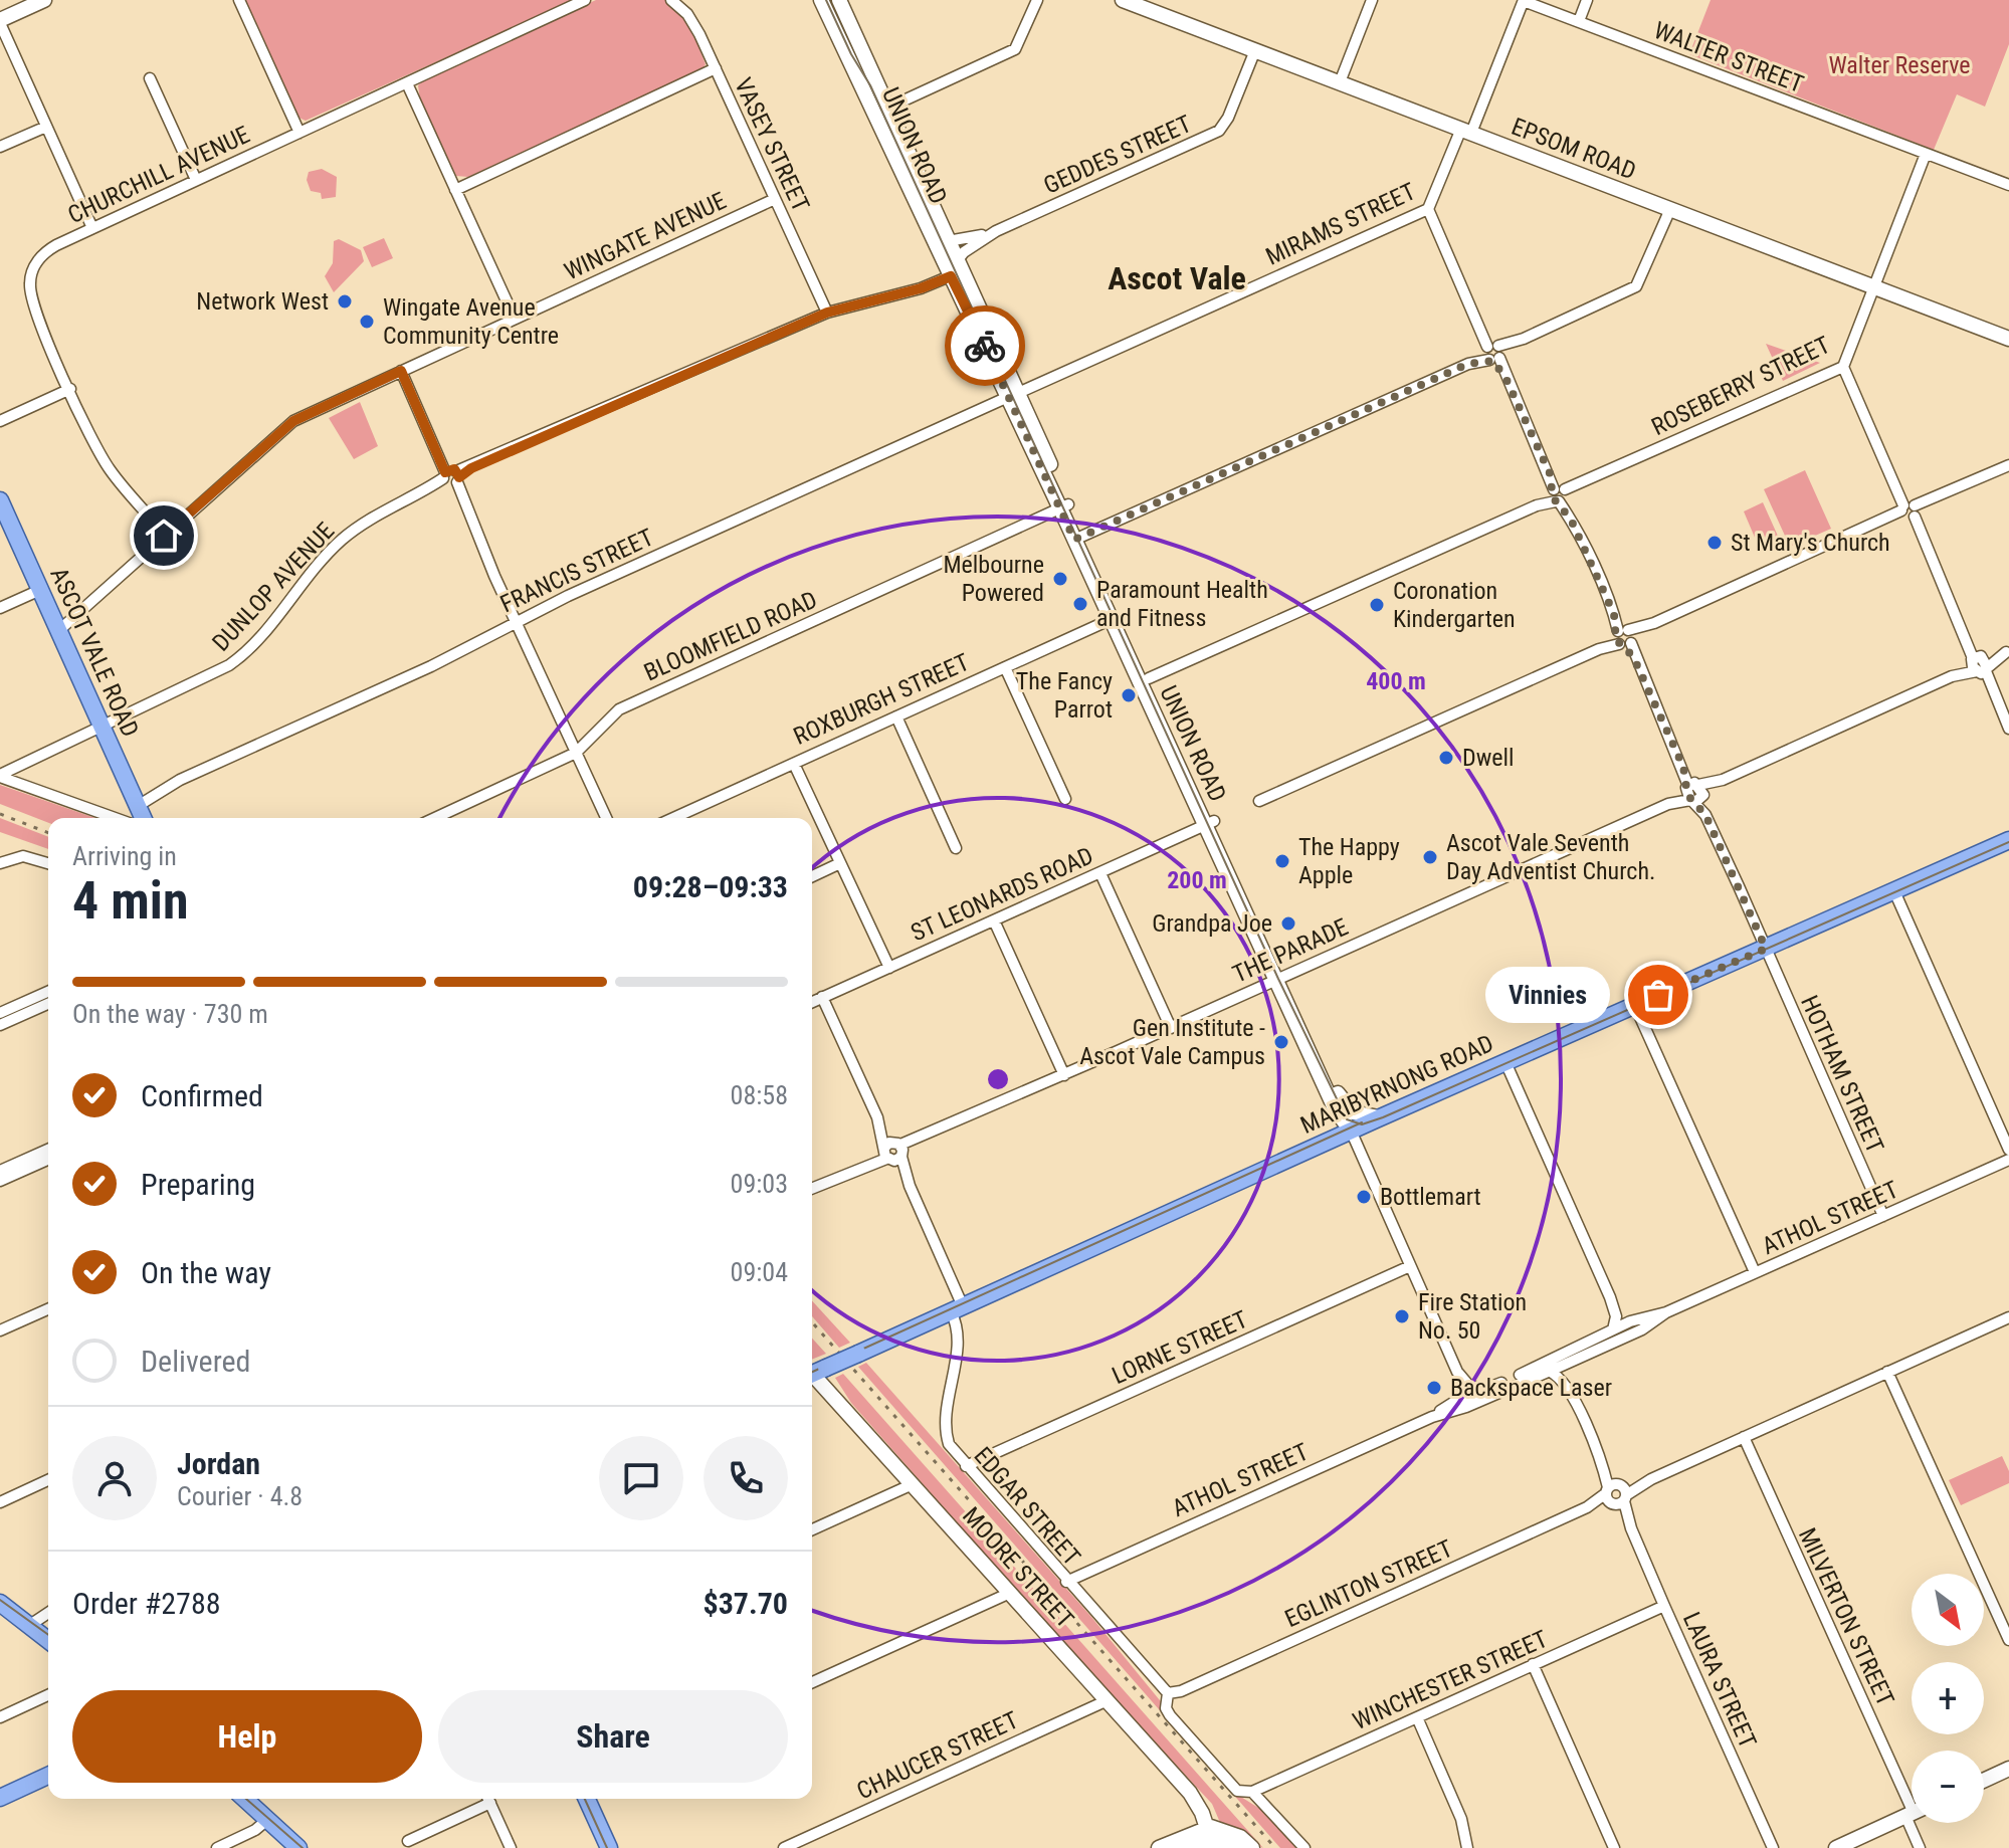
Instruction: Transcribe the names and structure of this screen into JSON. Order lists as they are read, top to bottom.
{
  "streets": {
    "main road": ["ASCOT VALE ROAD", "MARIBYRNONG ROAD"],
    "street": [
      "WALTER STREET",
      "VASEY STREET",
      "UNION ROAD",
      "EPSOM ROAD",
      "GEDDES STREET",
      "CHURCHILL AVENUE",
      "MIRAMS STREET",
      "WINGATE AVENUE",
      "ROSEBERRY STREET",
      "FRANCIS STREET",
      "DUNLOP AVENUE",
      "BLOOMFIELD ROAD",
      "ROXBURGH STREET",
      "ST LEONARDS ROAD",
      "THE PARADE",
      "HOTHAM STREET",
      "ATHOL STREET",
      "LORNE STREET",
      "EDGAR STREET",
      "MOORE STREET",
      "EGLINTON STREET",
      "MILVERTON STREET",
      "WINCHESTER STREET",
      "LAURA STREET",
      "CHAUCER STREET"
    ]
  },
  "crossings": [
    ["WALTER STREET", "MIRAMS STREET"],
    ["WALTER STREET", "ROSEBERRY STREET"],
    ["VASEY STREET", "WINGATE AVENUE"],
    ["VASEY STREET", "DUNLOP AVENUE"],
    ["UNION ROAD", "GEDDES STREET"],
    ["UNION ROAD", "MIRAMS STREET"],
    ["UNION ROAD", "ROSEBERRY STREET"],
    ["UNION ROAD", "FRANCIS STREET"],
    ["UNION ROAD", "DUNLOP AVENUE"],
    ["UNION ROAD", "BLOOMFIELD ROAD"],
    ["UNION ROAD", "ROXBURGH STREET"],
    ["UNION ROAD", "ST LEONARDS ROAD"],
    ["UNION ROAD", "THE PARADE"],
    ["UNION ROAD", "MARIBYRNONG ROAD"],
    ["UNION ROAD", "ATHOL STREET"],
    ["UNION ROAD", "LORNE STREET"],
    ["EPSOM ROAD", "GEDDES STREET"],
    ["EPSOM ROAD", "MIRAMS STREET"],
    ["EPSOM ROAD", "ROSEBERRY STREET"],
    ["GEDDES STREET", "DUNLOP AVENUE"],
    ["CHURCHILL AVENUE", "WINGATE AVENUE"],
    ["MIRAMS STREET", "FRANCIS STREET"],
    ["WINGATE AVENUE", "ASCOT VALE ROAD"],
    ["FRANCIS STREET", "ASCOT VALE ROAD"],
    ["DUNLOP AVENUE", "ASCOT VALE ROAD"],
    ["THE PARADE", "HOTHAM STREET"],
    ["THE PARADE", "EDGAR STREET"],
    ["HOTHAM STREET", "MARIBYRNONG ROAD"],
    ["HOTHAM STREET", "ATHOL STREET"],
    ["MARIBYRNONG ROAD", "EDGAR STREET"],
    ["MARIBYRNONG ROAD", "MOORE STREET"],
    ["ATHOL STREET", "EDGAR STREET"],
    ["ATHOL STREET", "LAURA STREET"],
    ["LORNE STREET", "EDGAR STREET"],
    ["EDGAR STREET", "EGLINTON STREET"],
    ["MOORE STREET", "CHAUCER STREET"],
    ["EGLINTON STREET", "MILVERTON STREET"],
    ["EGLINTON STREET", "LAURA STREET"],
    ["WINCHESTER STREET", "LAURA STREET"]
  ],
  "districts": ["Ascot Vale"],
  "parks": ["Walter Reserve"],
  "places": [
    "Network West",
    "Wingate Avenue Community Centre",
    "St Mary's Church",
    "Melbourne Powered",
    "Paramount Health and Fitness",
    "Coronation Kindergarten",
    "The Fancy Parrot",
    "Dwell",
    "Ascot Vale Seventh Day Adventist Church.",
    "The Happy Apple",
    "Grandpa Joe",
    "Vinnies",
    "Gen Institute - Ascot Vale Campus",
    "Bottlemart",
    "Fire Station No. 50",
    "Backspace Laser"
  ],
  "north": "bottom right",
  "page": {
    "heading": ["4 min", "Arriving in", "09:28–09:33"],
    "panel": [
      "Jordan",
      "Courier · 4.8",
      "Order #2788",
      "$37.70"
    ],
    "bar": "On the way · 730 m",
    "bubble": "Vinnies",
    "list": [
      ["Confirmed", "08:58"],
      ["Preparing", "09:03"],
      ["On the way", "09:04"],
      "Delivered"
    ],
    "map_buttons": ["+", "−"],
    "buttons": ["Help", "Share"]
  },
  "rings": ["400 m", "200 m"]
}
